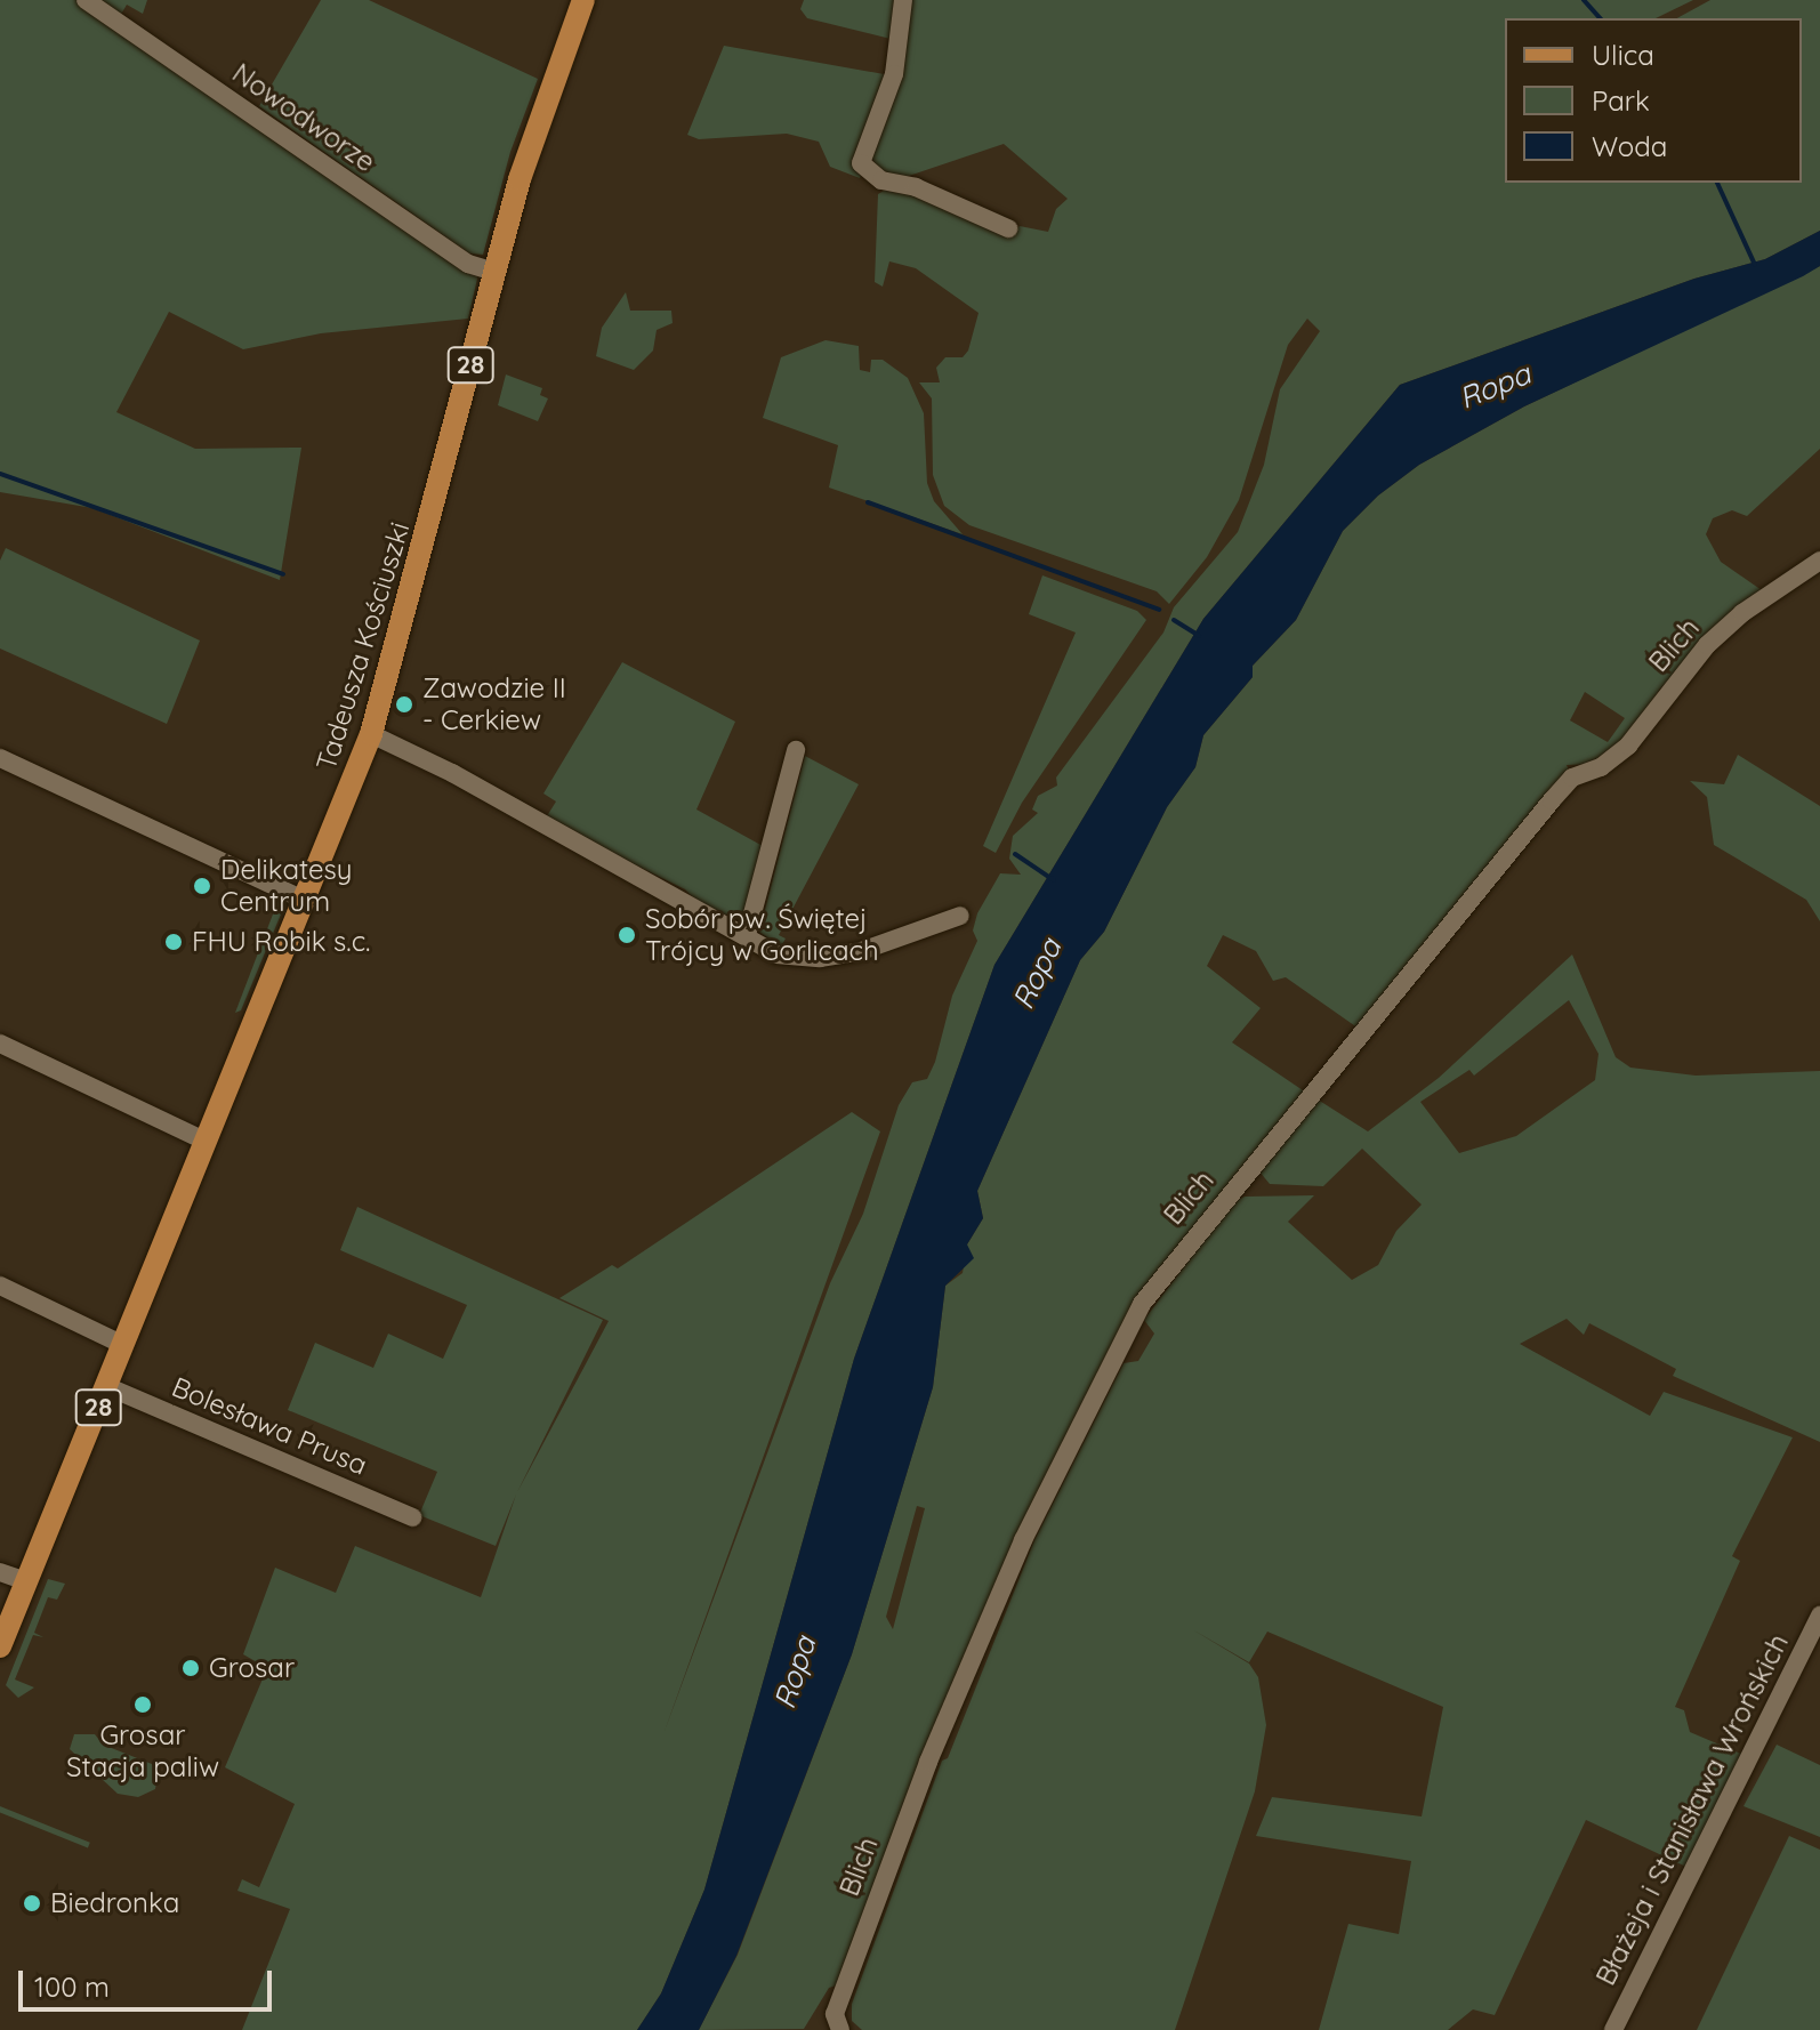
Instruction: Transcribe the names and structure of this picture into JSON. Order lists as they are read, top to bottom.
{
  "streets": {
    "main road": ["28", "Tadeusza Kościuszki"],
    "street": [
      "Nowodworze",
      "Blich",
      "Bolesława Prusa",
      "Błażeja i Stanisława Wrońskich"
    ]
  },
  "crossings": [
    ["Nowodworze", "Tadeusza Kościuszki"],
    ["Tadeusza Kościuszki", "Bolesława Prusa"]
  ],
  "water": ["Ropa"],
  "places": [
    "Zawodzie II - Cerkiew",
    "Delikatesy Centrum",
    "Sobór pw. Świętej Trójcy w Gorlicach",
    "FHU Robik s.c.",
    "Grosar",
    "Grosar Stacja paliw",
    "Biedronka"
  ],
  "legend": ["Ulica", "Park", "Woda"],
  "scale_bar": "100 m"
}
